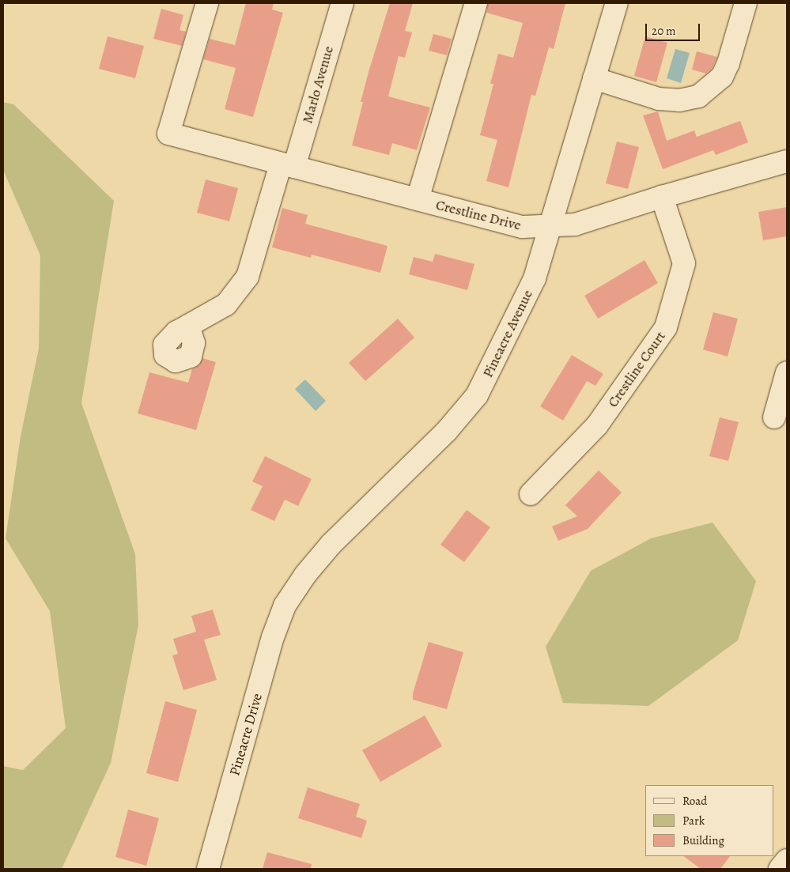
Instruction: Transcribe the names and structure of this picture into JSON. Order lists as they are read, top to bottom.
{
  "streets": {
    "street": [
      "Marlo Avenue",
      "Crestline Drive",
      "Pineacre Avenue",
      "Crestline Court",
      "Pineacre Drive"
    ]
  },
  "crossings": [
    ["Marlo Avenue", "Crestline Drive"],
    ["Crestline Drive", "Pineacre Avenue"],
    ["Crestline Drive", "Crestline Court"],
    ["Pineacre Avenue", "Pineacre Drive"]
  ],
  "legend": ["Road", "Park", "Building"],
  "scale_bar": "20 m"
}
